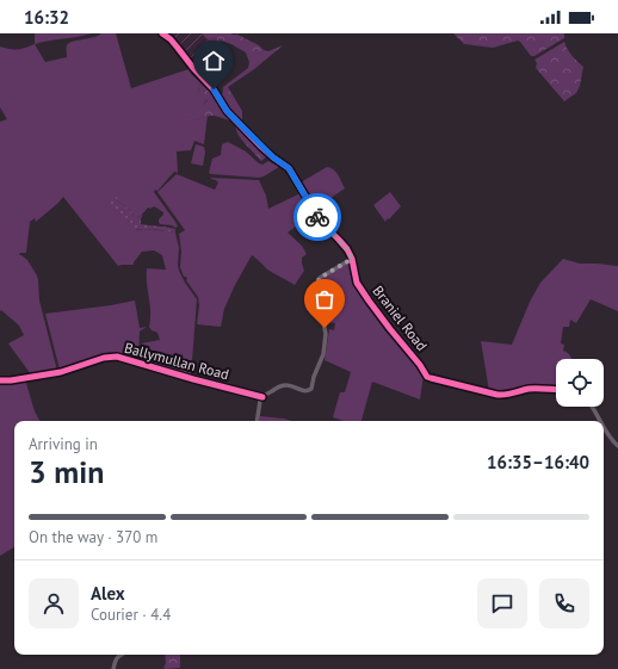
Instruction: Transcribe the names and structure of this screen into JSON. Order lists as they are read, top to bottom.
{
  "streets": {
    "street": ["Braniel Road", "Ballymullan Road"]
  },
  "page": {
    "status": "16:32",
    "heading": ["3 min", "Arriving in", "16:35–16:40"],
    "panel": ["Alex", "Courier · 4.4"],
    "bar": "On the way · 370 m"
  }
}
